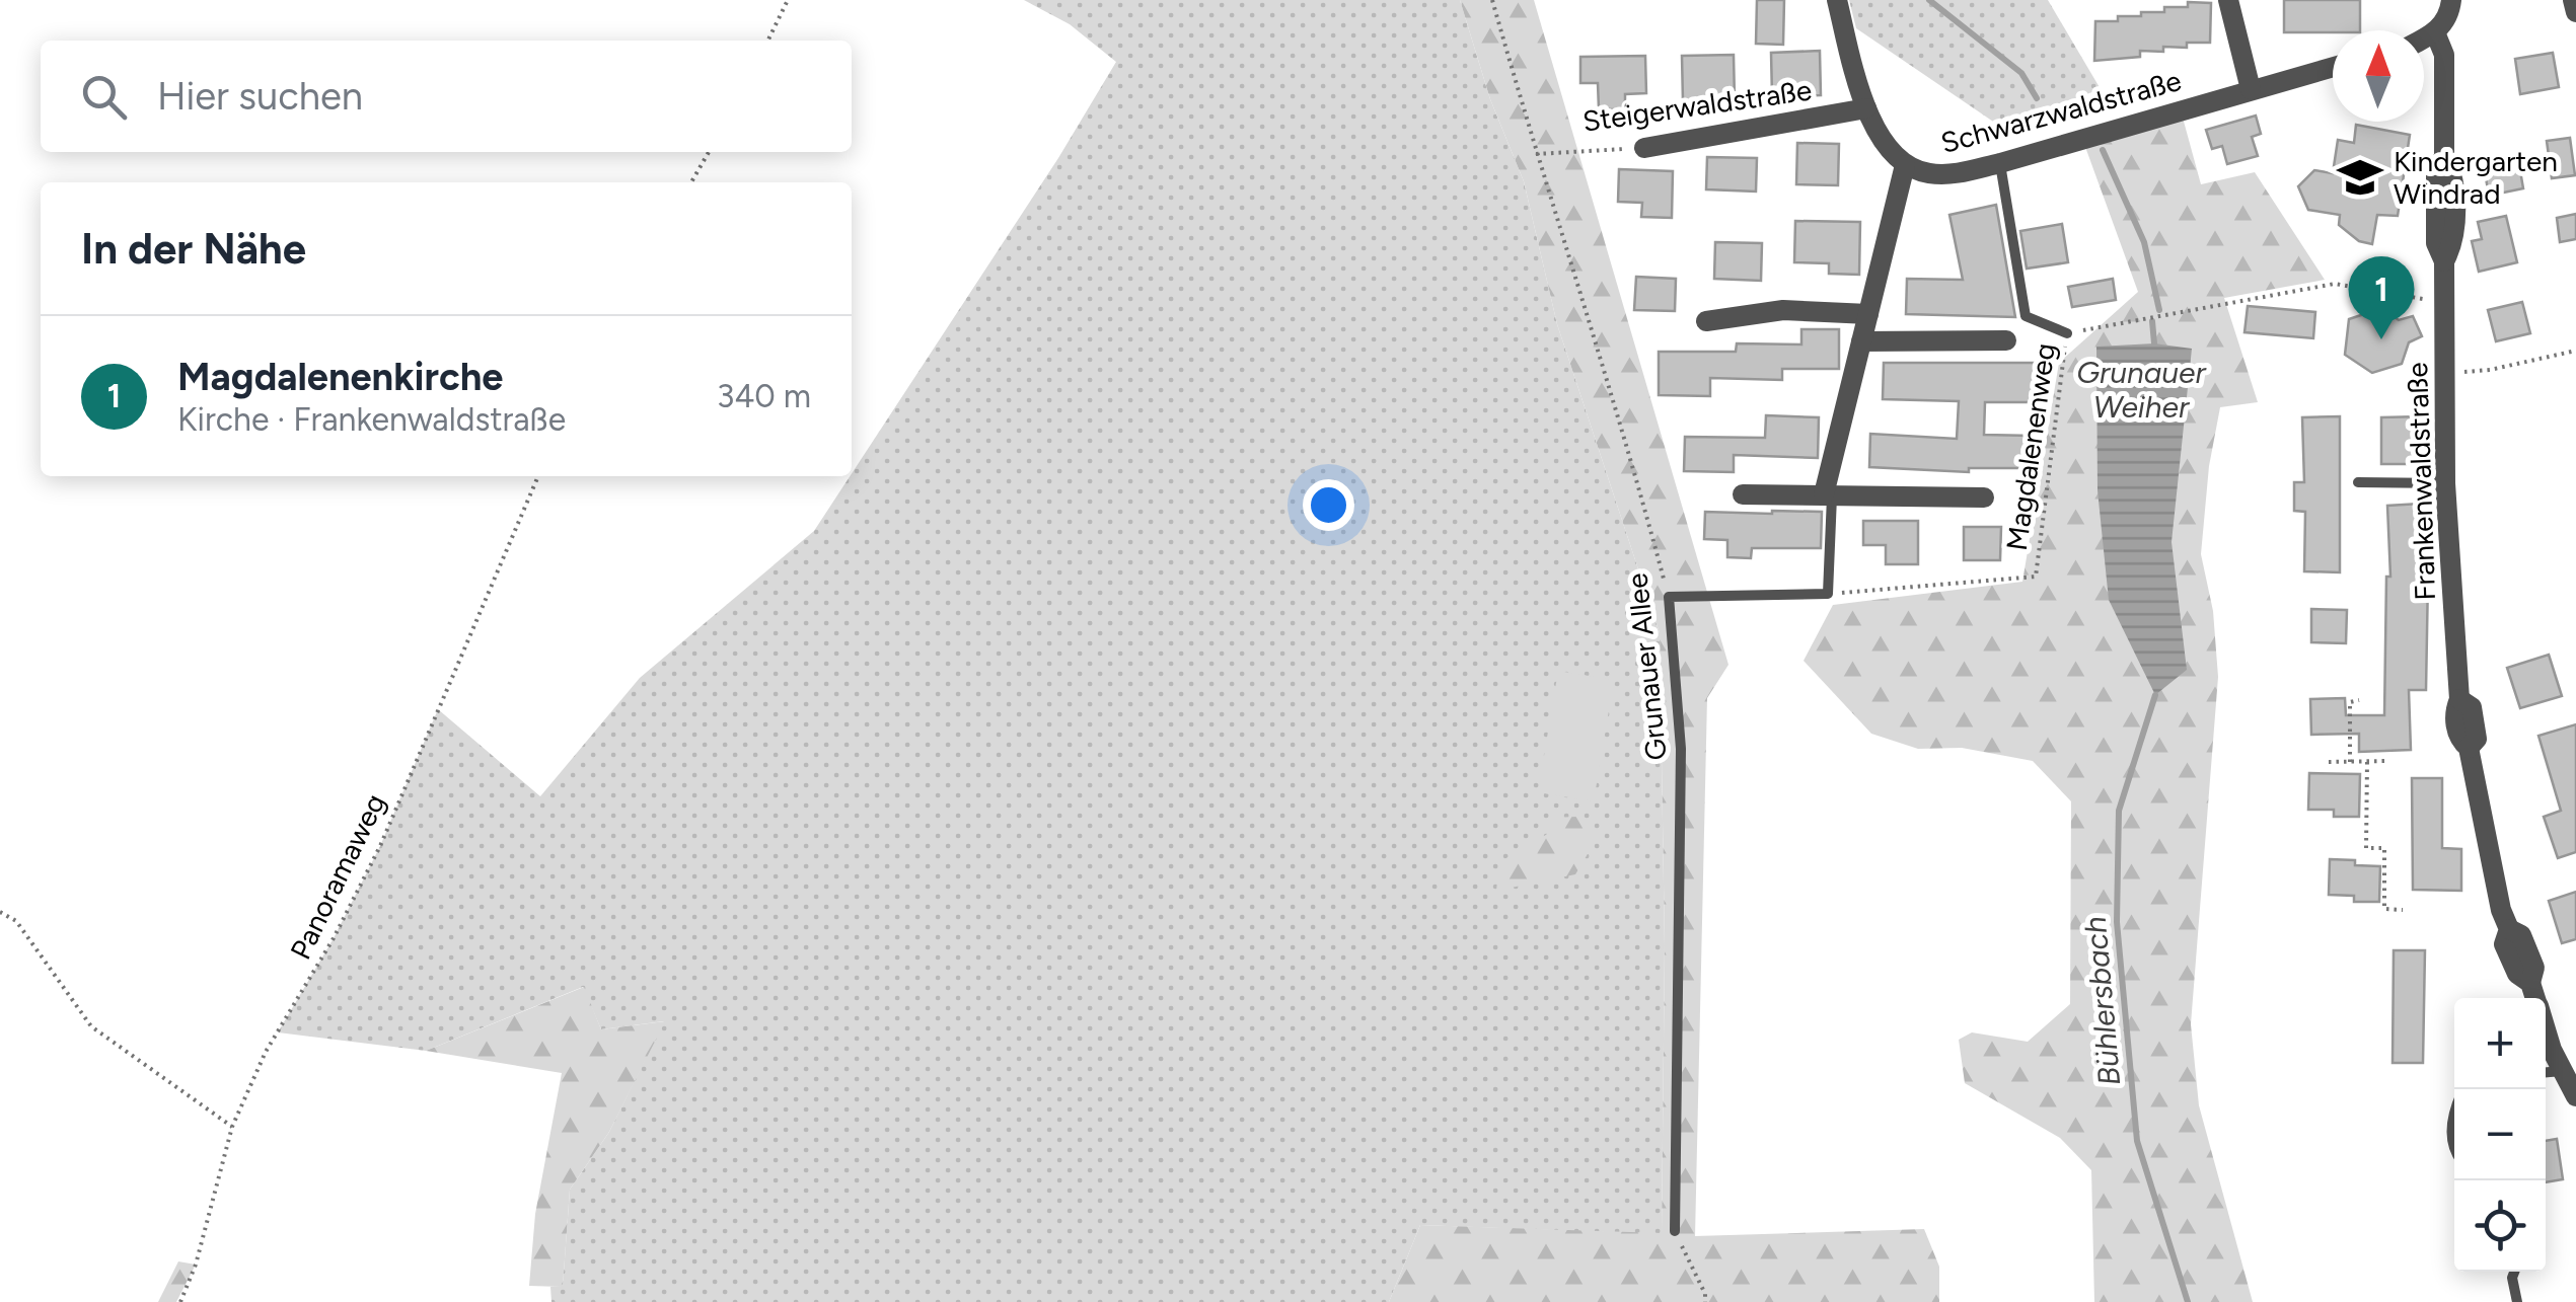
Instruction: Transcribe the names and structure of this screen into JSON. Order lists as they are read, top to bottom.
{
  "streets": {
    "street": ["Steigerwaldstraße", "Schwarzwaldstraße", "Frankenwaldstraße"],
    "lane": ["Grunauer Allee"],
    "path": ["Magdalenenweg", "Panoramaweg"]
  },
  "crossings": [
    ["Steigerwaldstraße", "Schwarzwaldstraße"],
    ["Steigerwaldstraße", "Grunauer Allee"],
    ["Magdalenenweg", "Frankenwaldstraße"]
  ],
  "water": ["Grunauer Weiher", "Bühlersbach"],
  "places": {
    "school or university": ["Kindergarten Windrad"]
  },
  "north": "top",
  "page": {
    "search": "Hier suchen",
    "heading": "In der Nähe",
    "pins": "1",
    "list": [
      {
        "mark": "1",
        "name": "Magdalenenkirche",
        "note": "Kirche · Frankenwaldstraße",
        "value": "340 m"
      }
    ],
    "map_buttons": ["+", "−"]
  }
}
